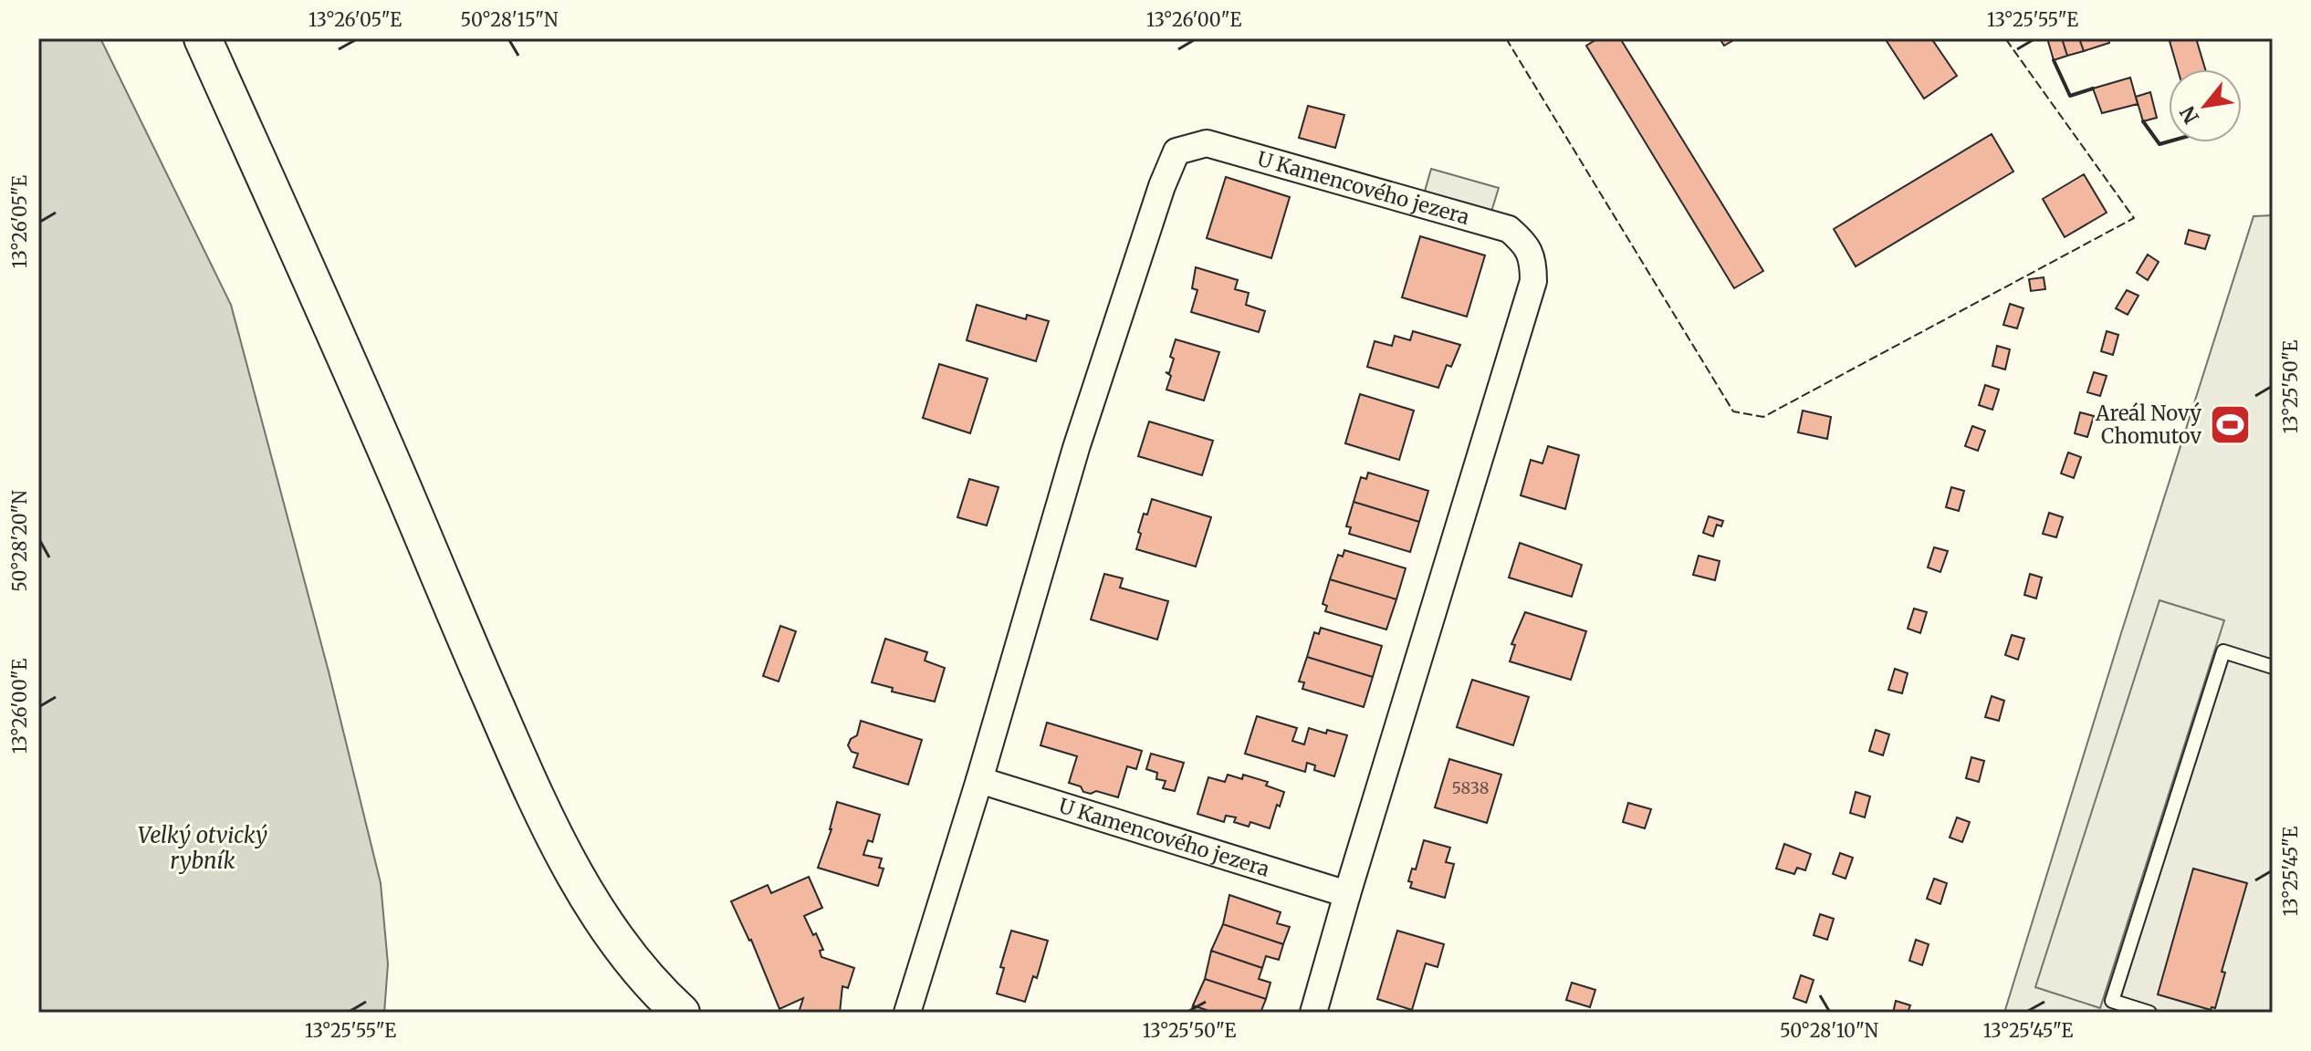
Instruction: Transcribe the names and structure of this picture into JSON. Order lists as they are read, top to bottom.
{
  "streets": {
    "street": ["U Kamencového jezera"]
  },
  "water": ["Velký otvický rybník"],
  "places": {
    "sports": ["Areál Nový Chomutov"]
  },
  "house_numbers": ["5838"],
  "north": "bottom left",
  "coordinates": [
    "13°26'05\"E",
    "50°28'15\"N",
    "13°26'00\"E",
    "13°25'55\"E",
    "13°25'50\"E",
    "50°28'20\"N",
    "13°25'45\"E",
    "50°28'10\"N"
  ]
}
